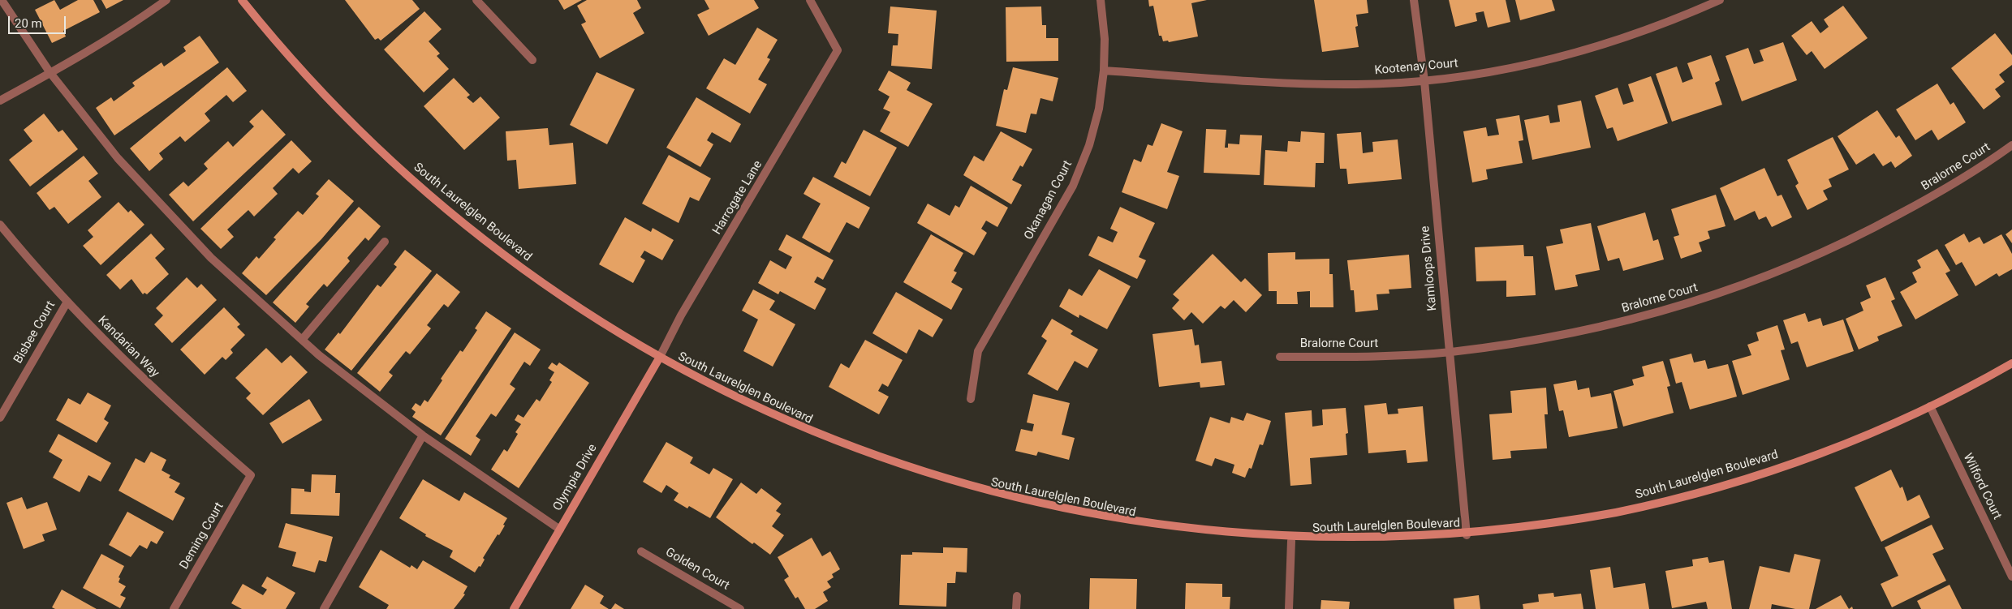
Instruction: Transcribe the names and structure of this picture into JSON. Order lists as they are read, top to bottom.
{
  "streets": {
    "street": [
      "Kootenay Court",
      "Bralorne Court",
      "Harrogate Lane",
      "Okanagan Court",
      "South Laurelglen Boulevard",
      "Kamloops Drive",
      "Bisbee Court",
      "Kandarian Way",
      "Olympia Drive",
      "Wilford Court",
      "Deming Court",
      "Golden Court"
    ]
  },
  "crossings": [
    ["Kootenay Court", "Okanagan Court"],
    ["Kootenay Court", "Kamloops Drive"],
    ["Bralorne Court", "Kamloops Drive"],
    ["Harrogate Lane", "South Laurelglen Boulevard"],
    ["Harrogate Lane", "Olympia Drive"],
    ["South Laurelglen Boulevard", "Kamloops Drive"],
    ["South Laurelglen Boulevard", "Olympia Drive"],
    ["South Laurelglen Boulevard", "Wilford Court"],
    ["Bisbee Court", "Kandarian Way"],
    ["Kandarian Way", "Deming Court"]
  ],
  "scale_bar": "20 m"
}
